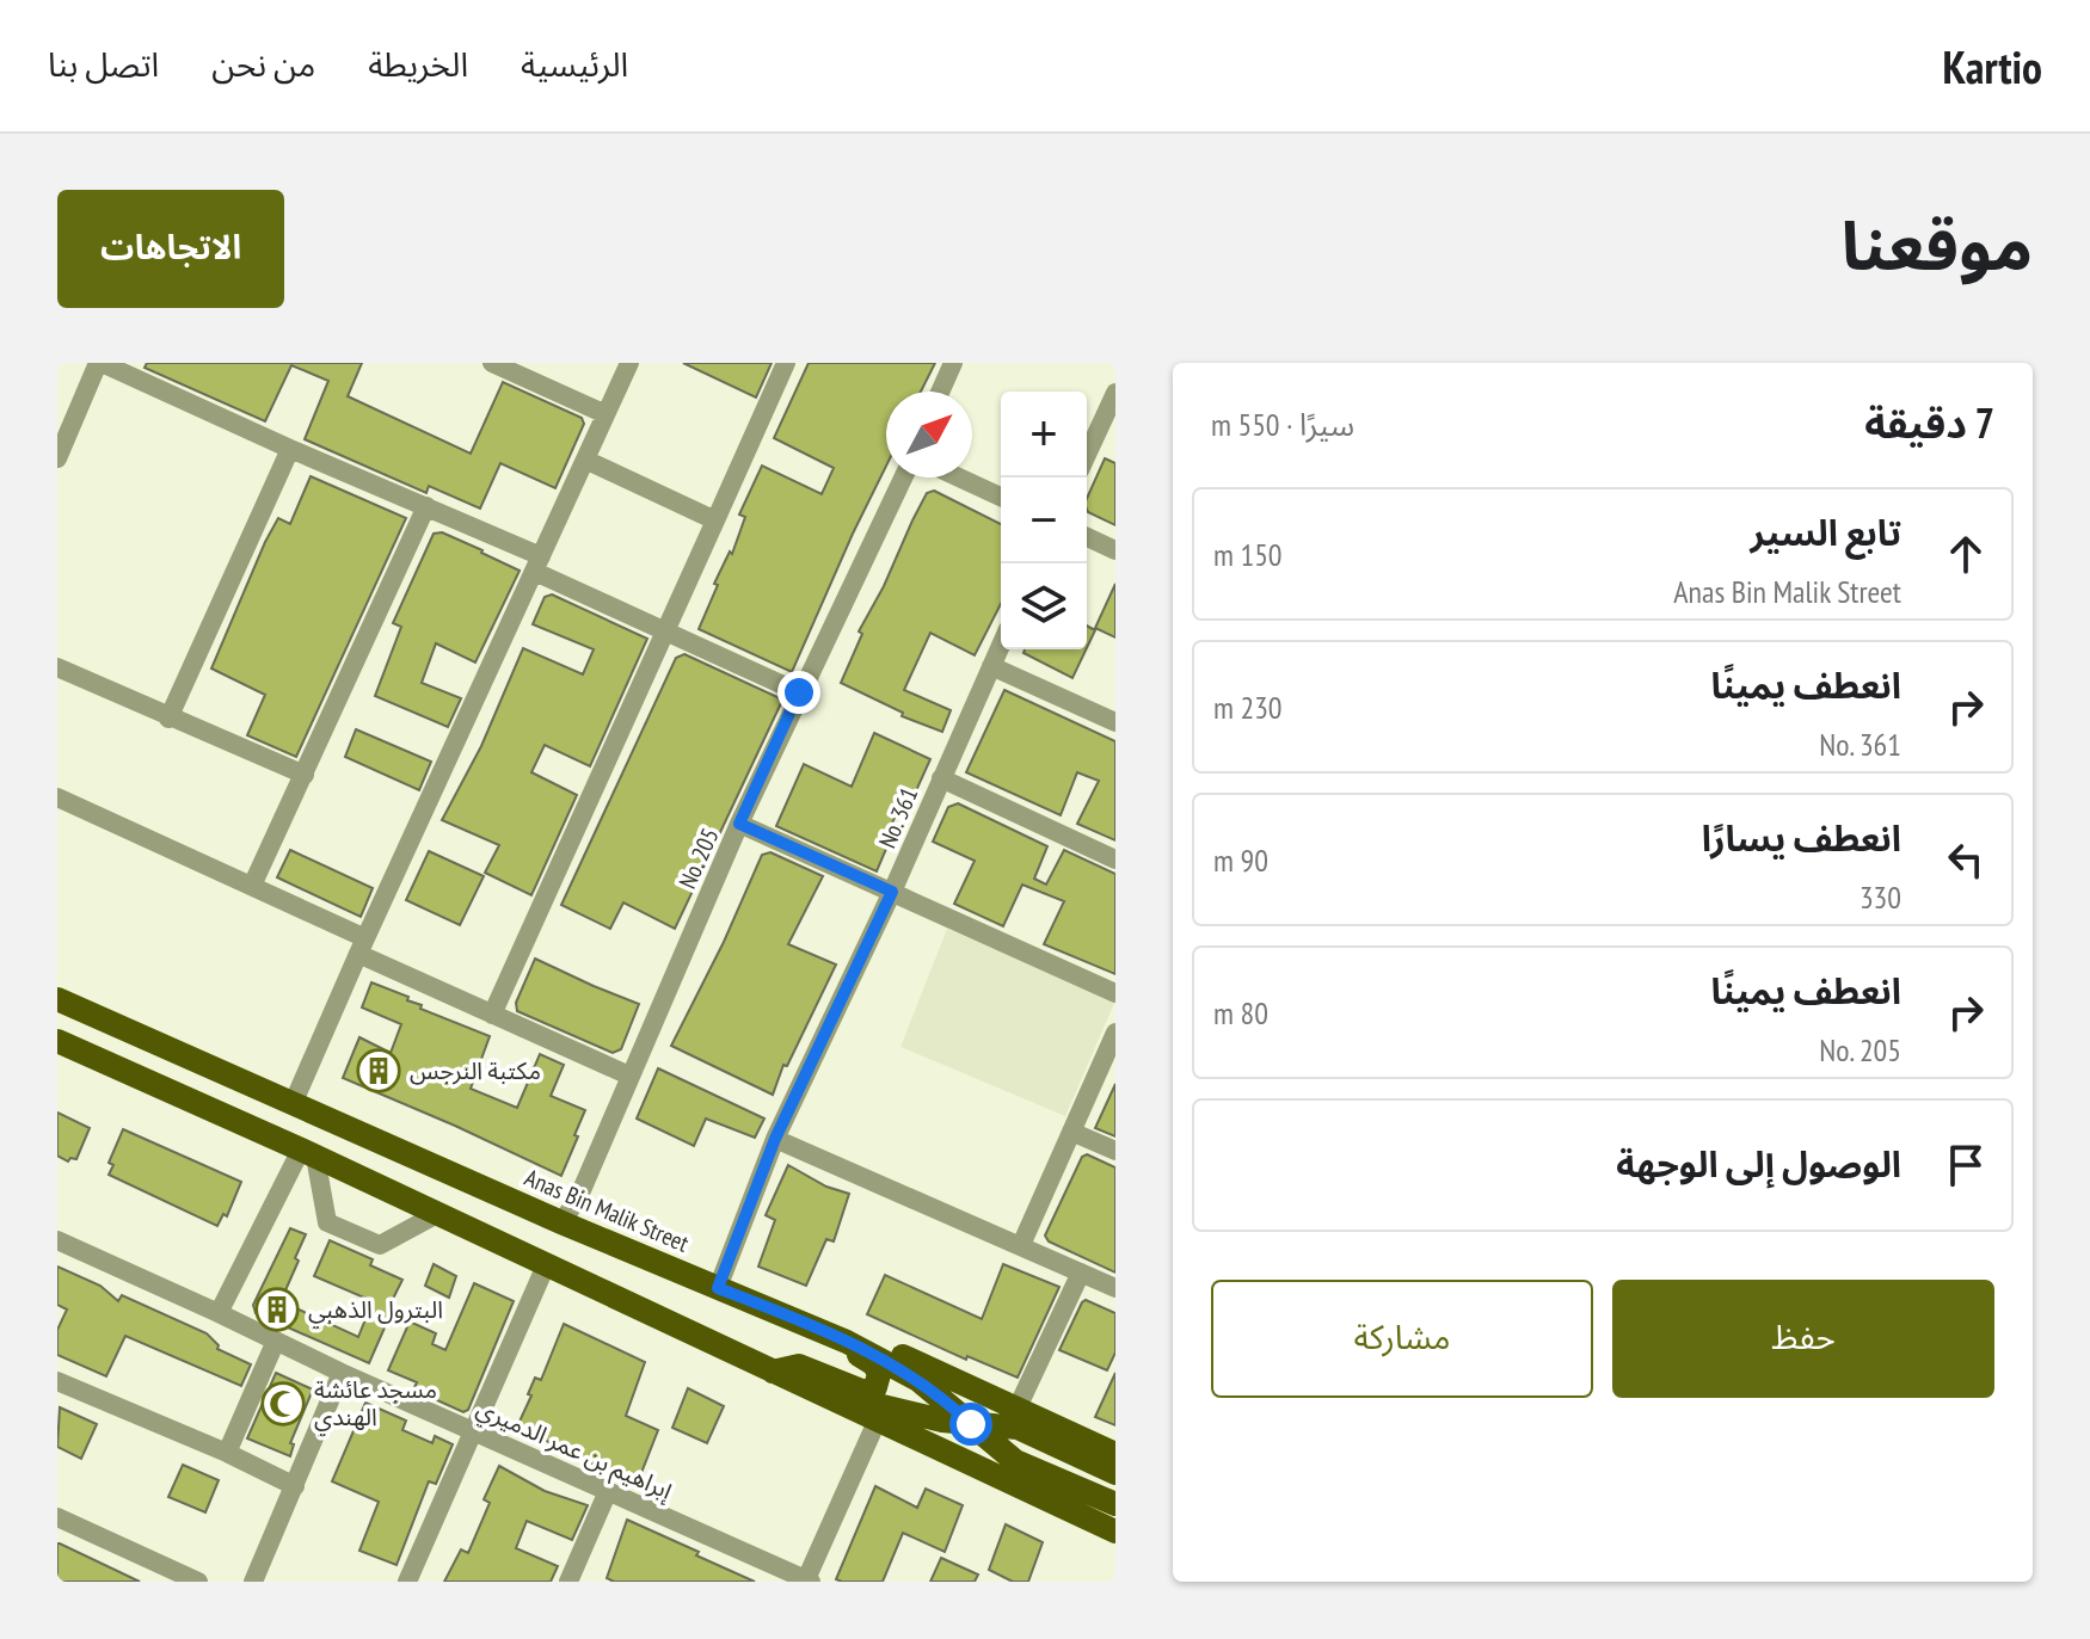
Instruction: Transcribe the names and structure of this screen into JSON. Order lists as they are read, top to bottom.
{
  "streets": {
    "main road": ["Anas Bin Malik Street"],
    "street": ["No. 361", "No. 205", "إبراهيم بن عمر الدميري"]
  },
  "crossings": [
    ["No. 361", "Anas Bin Malik Street"],
    ["No. 205", "Anas Bin Malik Street"]
  ],
  "places": {
    "building": ["مكتبة النرجس", "البترول الذهبي"],
    "mosque": ["مسجد عائشة الهندي"]
  },
  "north": "top right",
  "page": {
    "header": "Kartio",
    "nav": [
      "الرئيسية",
      "الخريطة",
      "من نحن",
      "اتصل بنا"
    ],
    "title": "موقعنا",
    "buttons": [
      "الاتجاهات",
      ["حفظ", "مشاركة"]
    ],
    "heading": ["7 دقيقة", "سيرًا · 550 m"],
    "map_buttons": ["+", "−"],
    "list": [
      ["تابع السير", "Anas Bin Malik Street", "150 m"],
      ["انعطف يمينًا", "No. 361", "230 m"],
      ["انعطف يسارًا", "330", "90 m"],
      ["انعطف يمينًا", "No. 205", "80 m"],
      "الوصول إلى الوجهة"
    ]
  }
}
